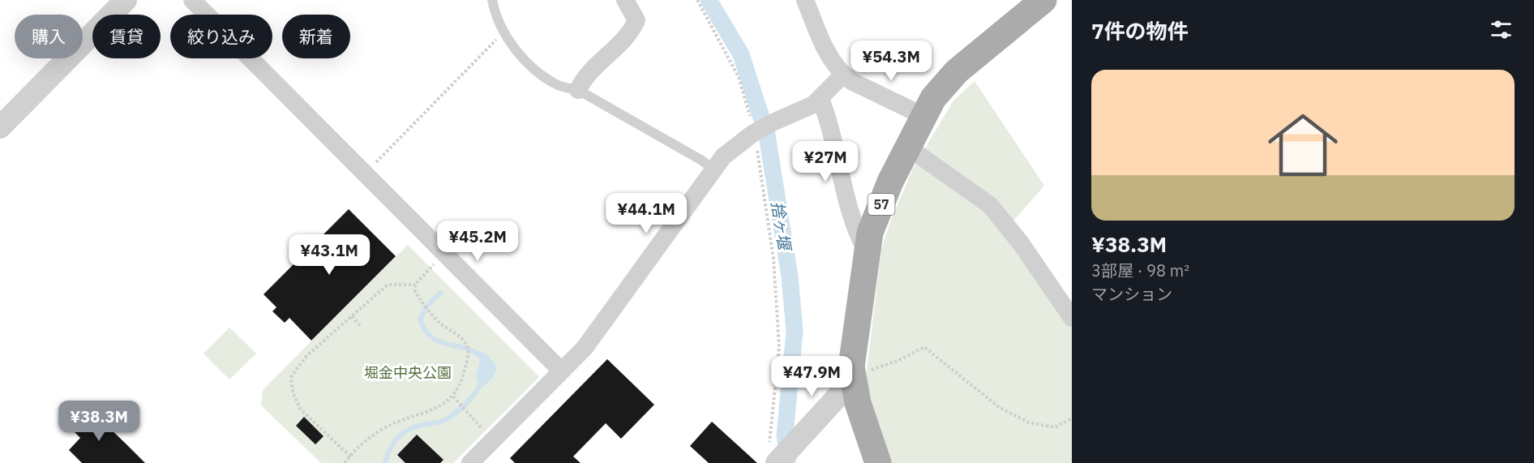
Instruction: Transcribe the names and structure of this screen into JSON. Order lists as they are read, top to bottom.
{
  "streets": {
    "main road": ["57"]
  },
  "water": ["捨ヶ堰"],
  "parks": ["堀金中央公園"],
  "page": {
    "heading": "7件の物件",
    "chip": [
      "購入",
      "賃貸",
      "絞り込み",
      "新着"
    ],
    "price": [
      "¥54.3M",
      "¥27M",
      "¥44.1M",
      "¥45.2M",
      "¥43.1M",
      "¥47.9M",
      "¥38.3M"
    ],
    "list": [
      {
        "name": "¥38.3M",
        "note": "3部屋 · 98 m² · マンション"
      }
    ]
  }
}
